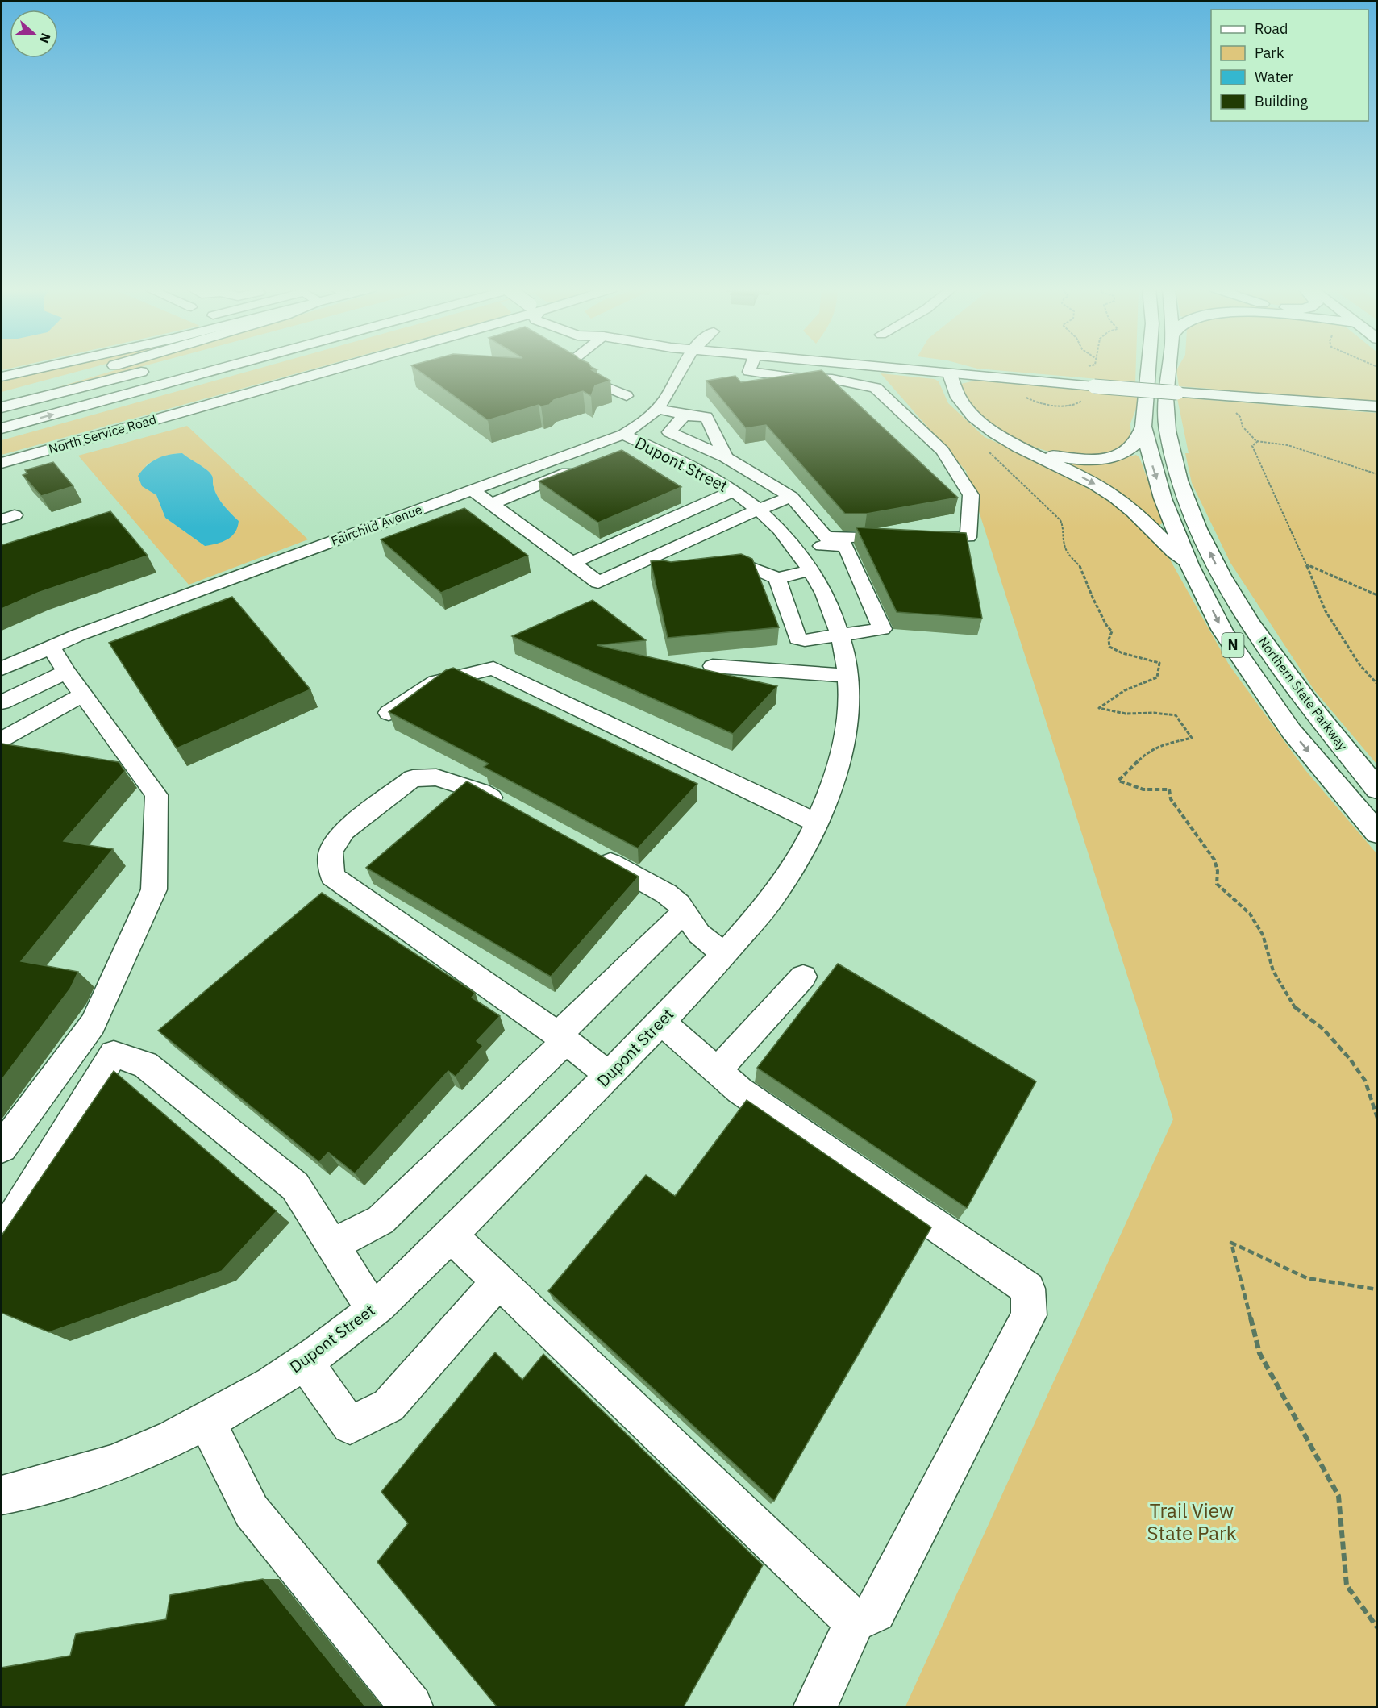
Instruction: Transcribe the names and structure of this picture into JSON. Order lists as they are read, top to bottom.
{
  "streets": {
    "main road": ["North Service Road", "N", "Northern State Parkway"],
    "street": ["Dupont Street", "Fairchild Avenue"]
  },
  "crossings": [
    ["Dupont Street", "Fairchild Avenue"]
  ],
  "parks": ["Trail View State Park"],
  "legend": [
    "Road",
    "Park",
    "Water",
    "Building"
  ],
  "north": "right"
}
